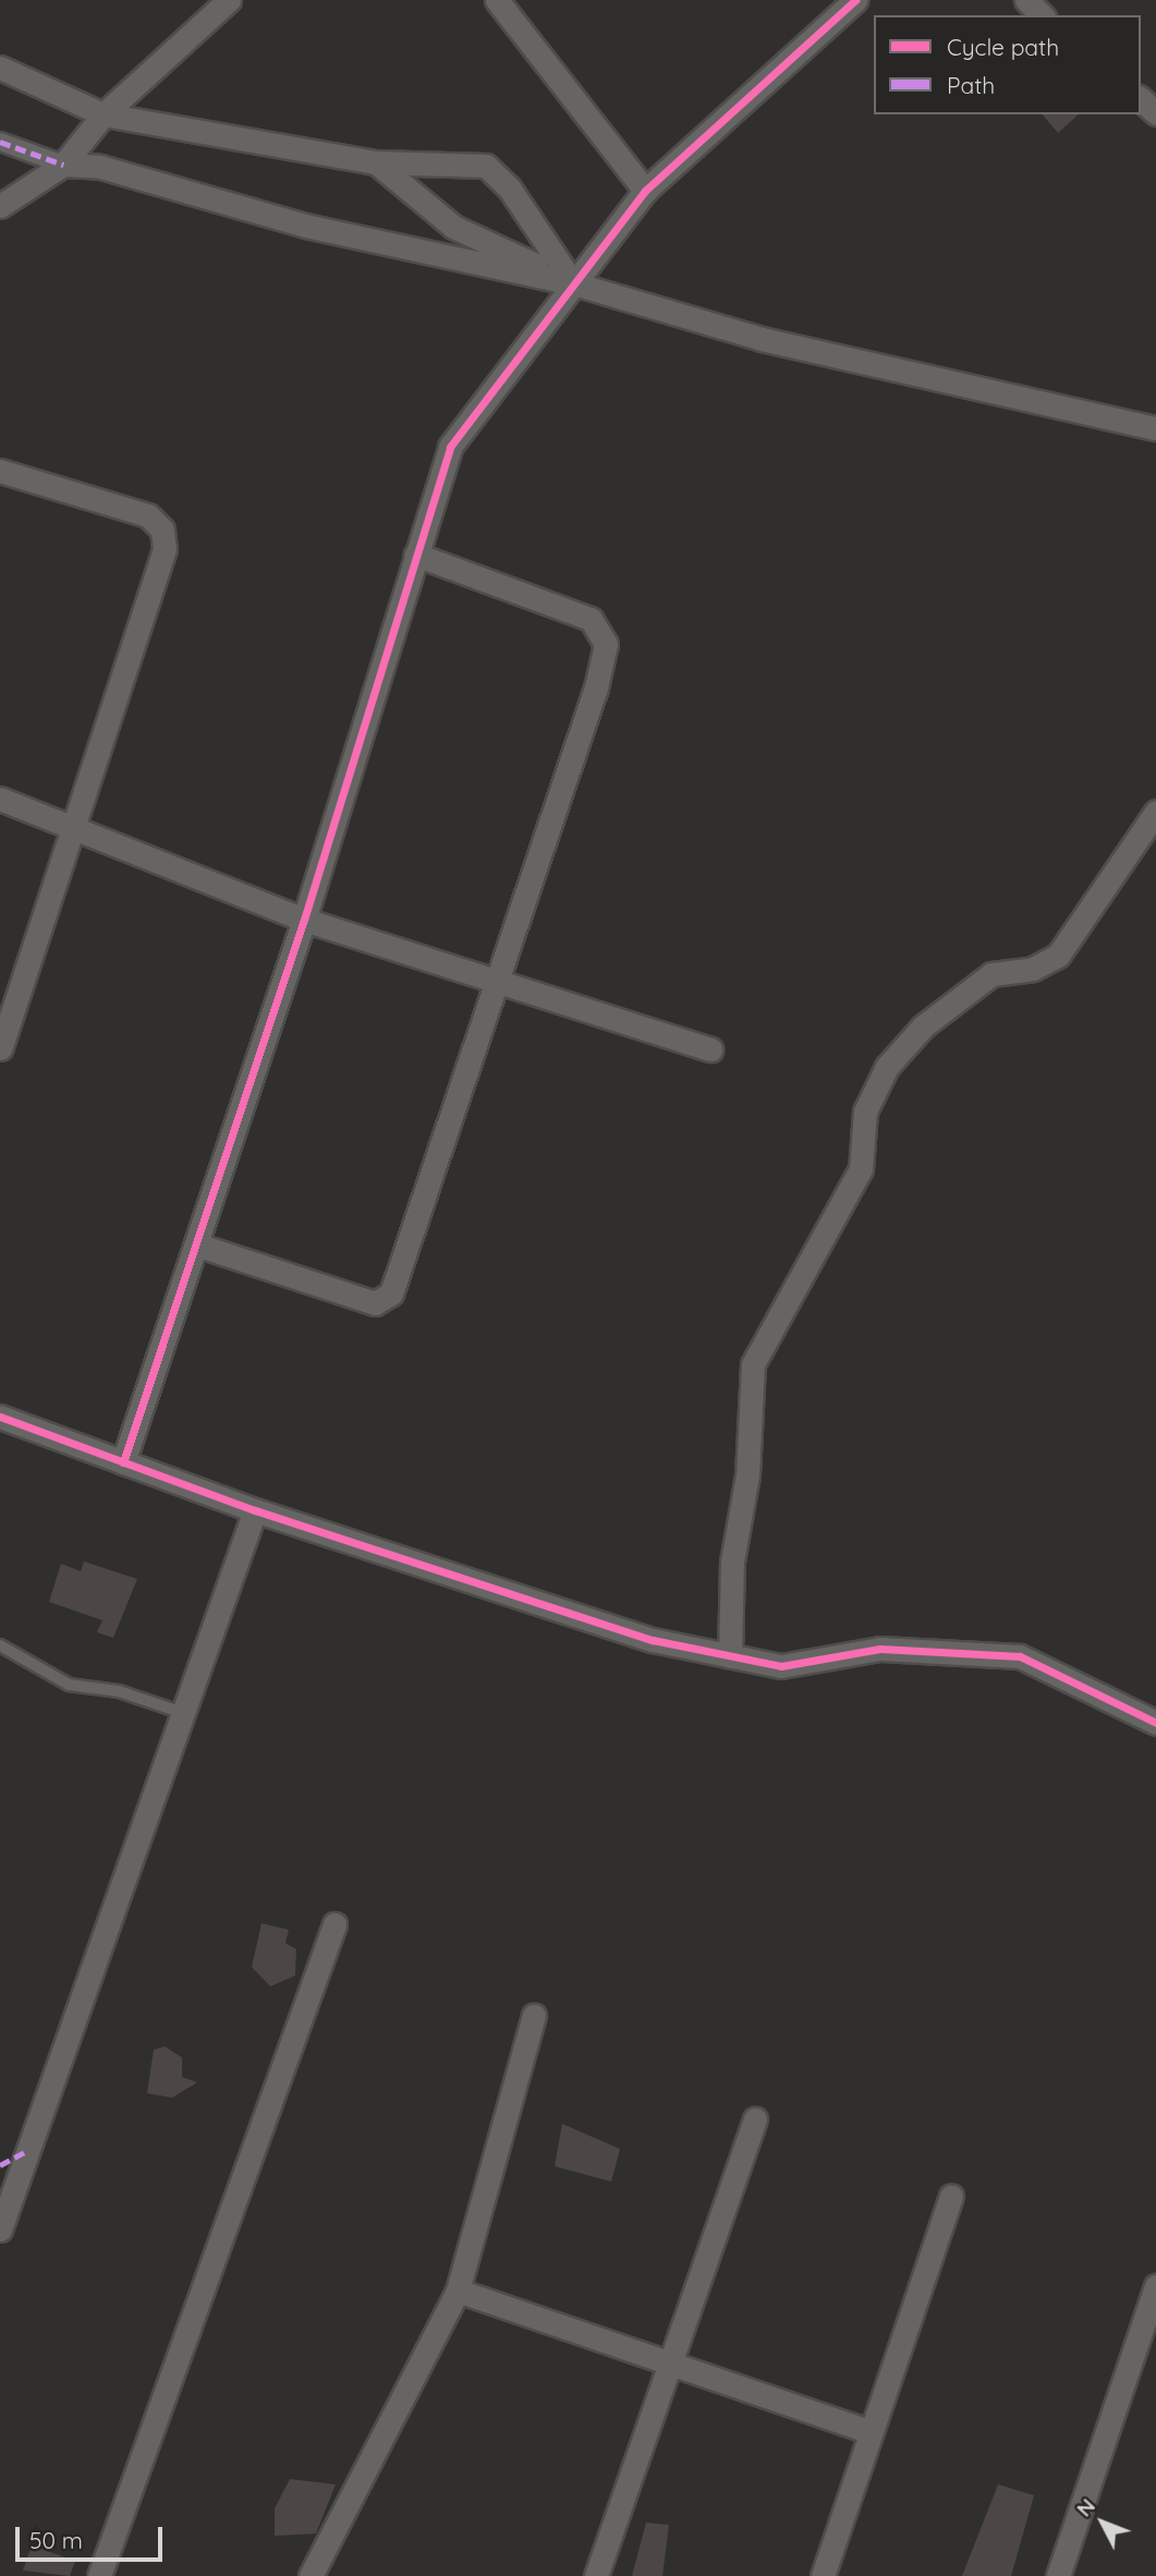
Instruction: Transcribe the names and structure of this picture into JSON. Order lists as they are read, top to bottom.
{
  "legend": ["Cycle path", "Path"],
  "scale_bar": "50 m",
  "north": "top left"
}
